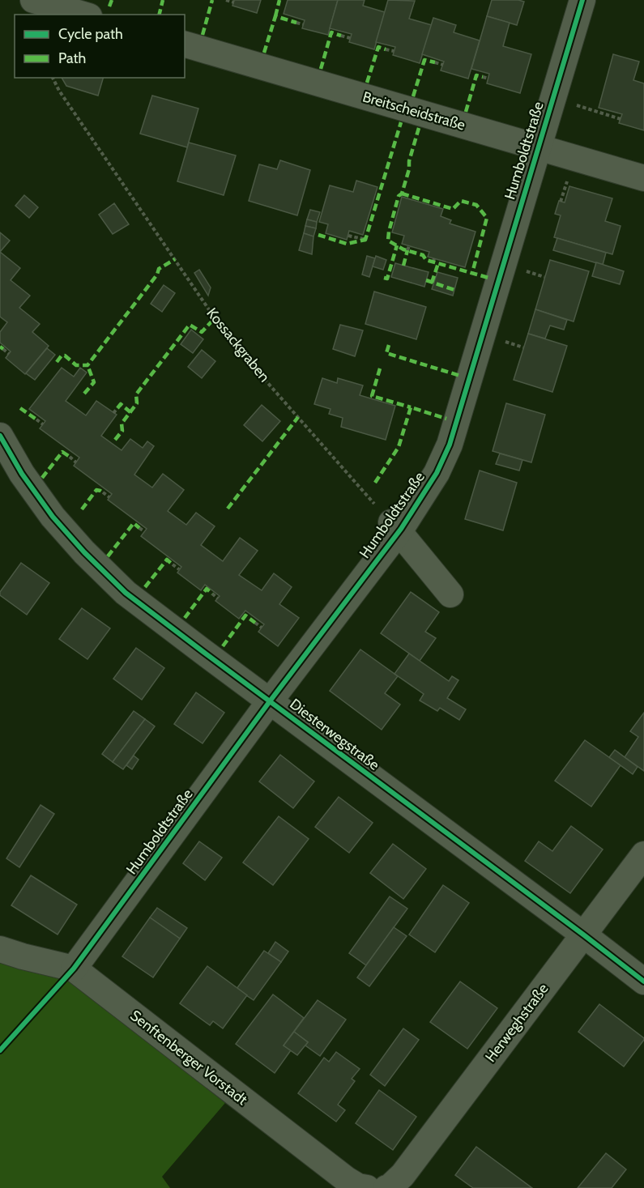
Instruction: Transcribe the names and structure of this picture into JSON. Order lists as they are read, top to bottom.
{
  "streets": {
    "street": [
      "Breitscheidstraße",
      "Humboldtstraße",
      "Diesterwegstraße",
      "Herweghstraße",
      "Senftenberger Vorstadt"
    ],
    "path": ["Kossackgraben"]
  },
  "crossings": [
    ["Breitscheidstraße", "Humboldtstraße"],
    ["Humboldtstraße", "Kossackgraben"],
    ["Humboldtstraße", "Diesterwegstraße"],
    ["Humboldtstraße", "Senftenberger Vorstadt"],
    ["Diesterwegstraße", "Herweghstraße"]
  ],
  "legend": ["Cycle path", "Path"]
}
